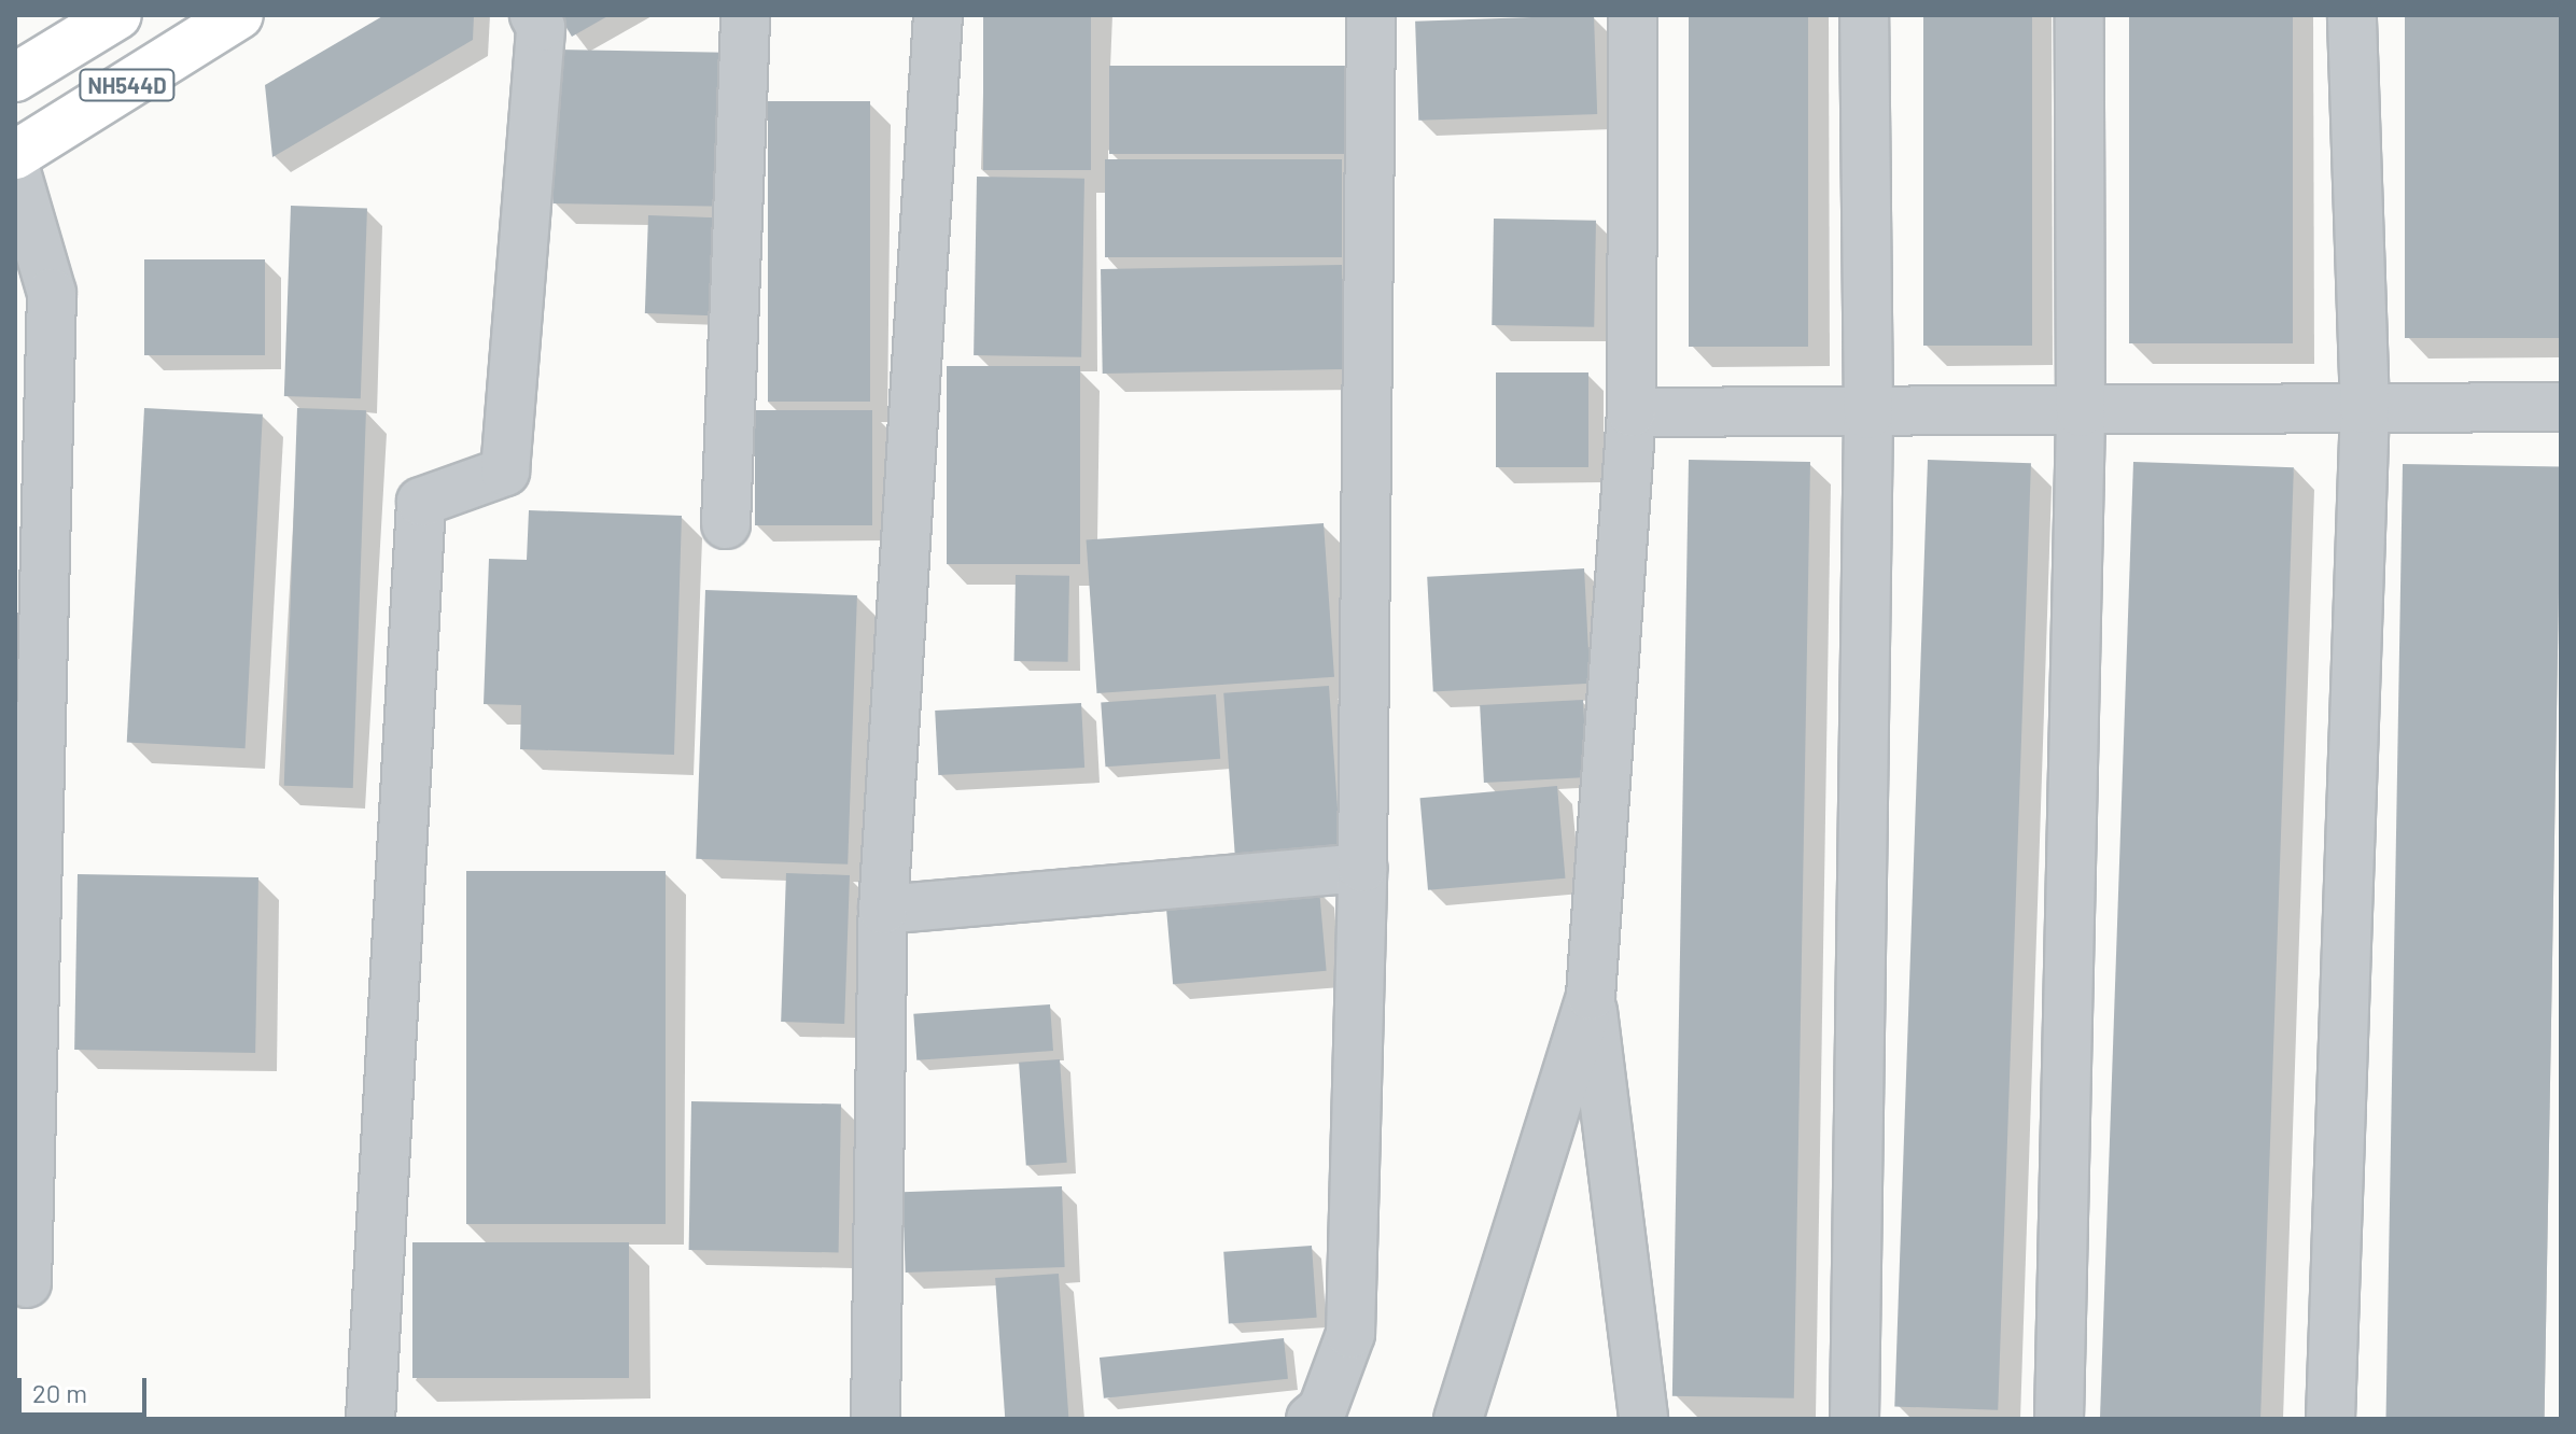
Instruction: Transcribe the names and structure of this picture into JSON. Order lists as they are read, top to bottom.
{
  "streets": {
    "highway": ["NH544D"]
  },
  "scale_bar": "20 m"
}
